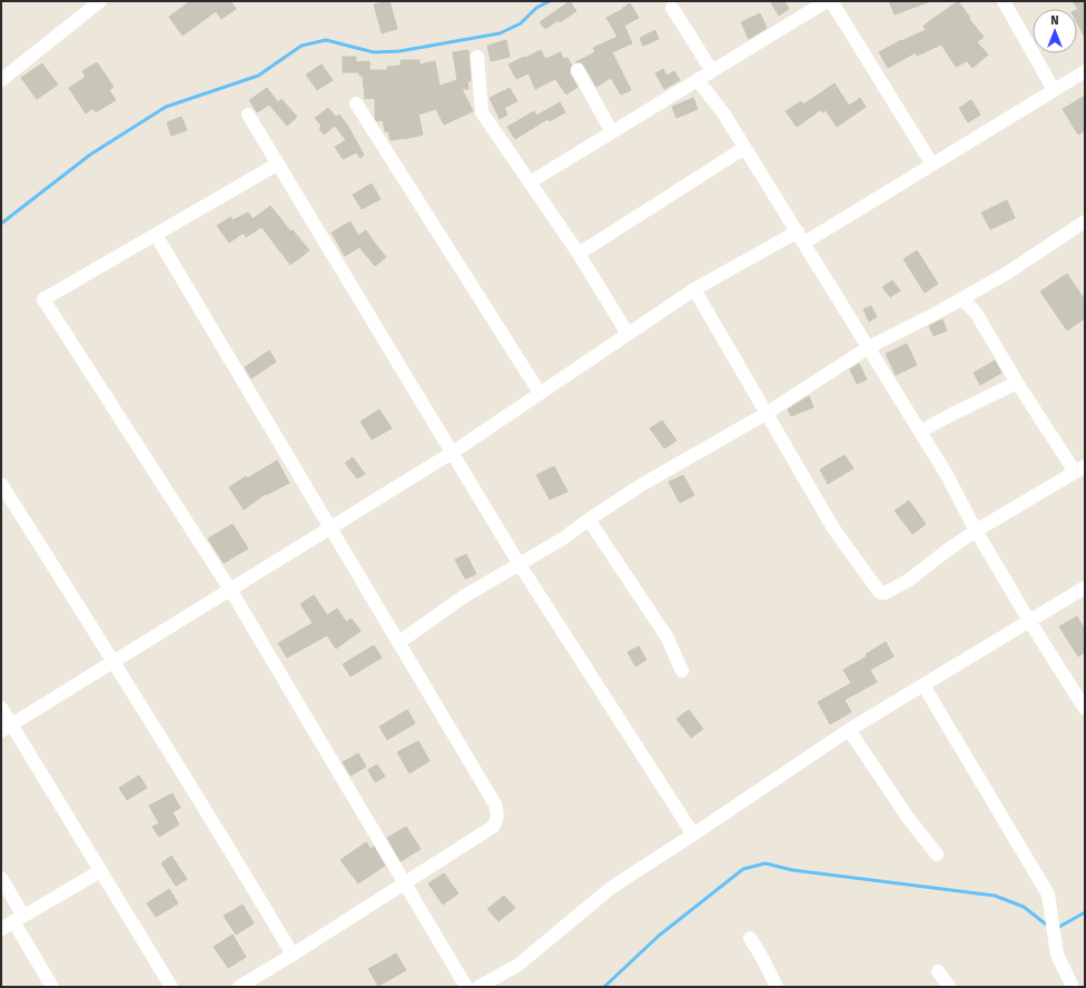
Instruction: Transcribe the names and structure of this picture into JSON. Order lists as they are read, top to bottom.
{
  "north": "top"
}
